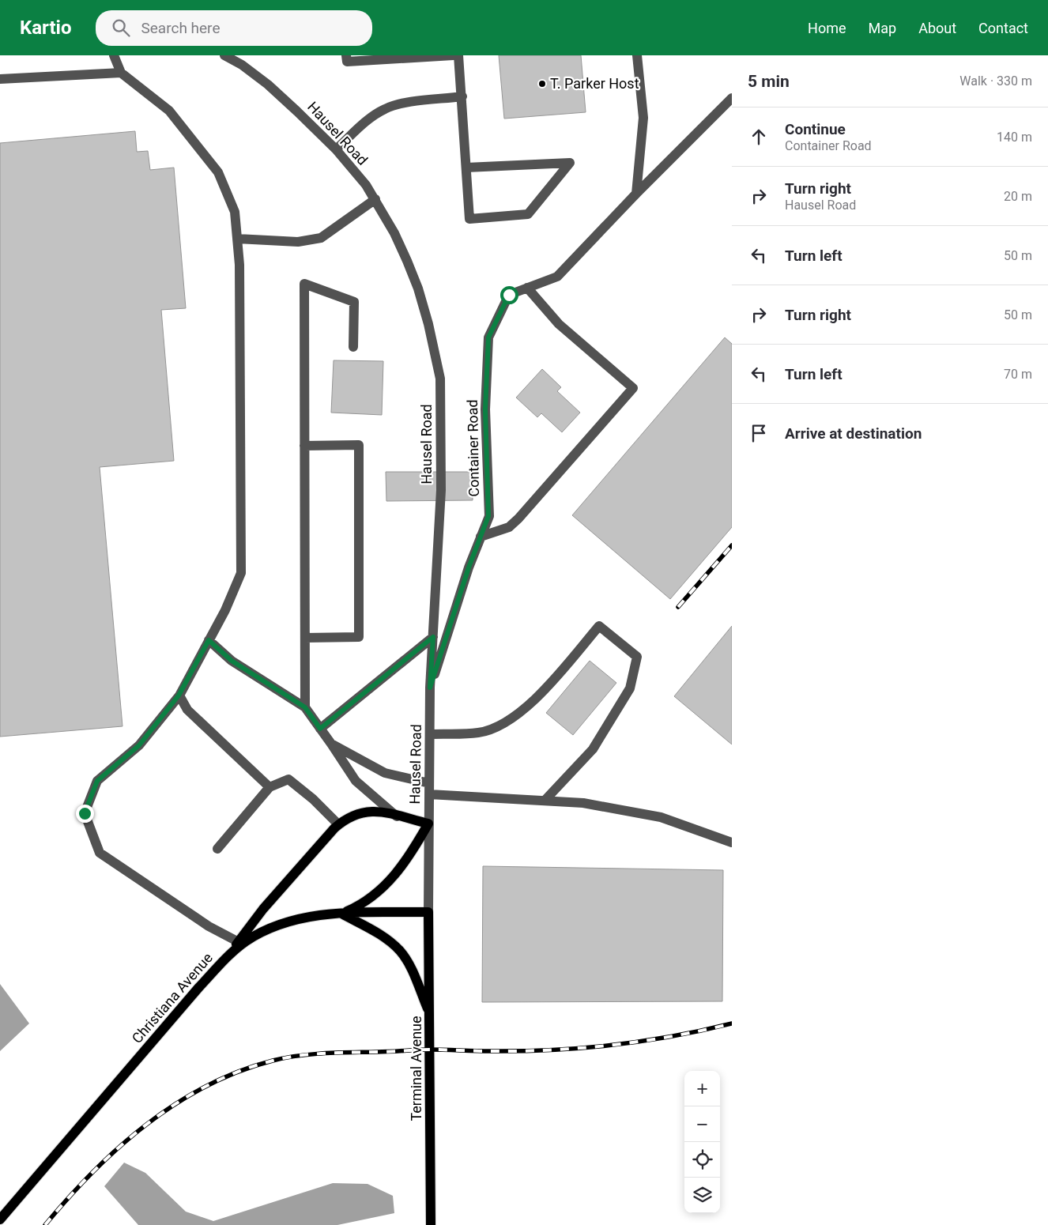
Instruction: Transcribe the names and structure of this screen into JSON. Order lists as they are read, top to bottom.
{
  "streets": {
    "main road": ["Christiana Avenue", "Terminal Avenue"],
    "street": ["Hausel Road", "Container Road"]
  },
  "crossings": [
    ["Hausel Road", "Container Road"],
    ["Hausel Road", "Christiana Avenue"],
    ["Hausel Road", "Terminal Avenue"],
    ["Christiana Avenue", "Terminal Avenue"]
  ],
  "places": ["T. Parker Host"],
  "page": {
    "header": "Kartio",
    "search": "Search here",
    "nav": [
      "Home",
      "Map",
      "About",
      "Contact"
    ],
    "heading": ["5 min", "Walk · 330 m"],
    "list": [
      ["Continue", "Container Road", "140 m"],
      ["Turn right", "Hausel Road", "20 m"],
      ["Turn left", "50 m"],
      ["Turn right", "50 m"],
      ["Turn left", "70 m"],
      "Arrive at destination"
    ],
    "map_buttons": ["+", "−"]
  }
}
